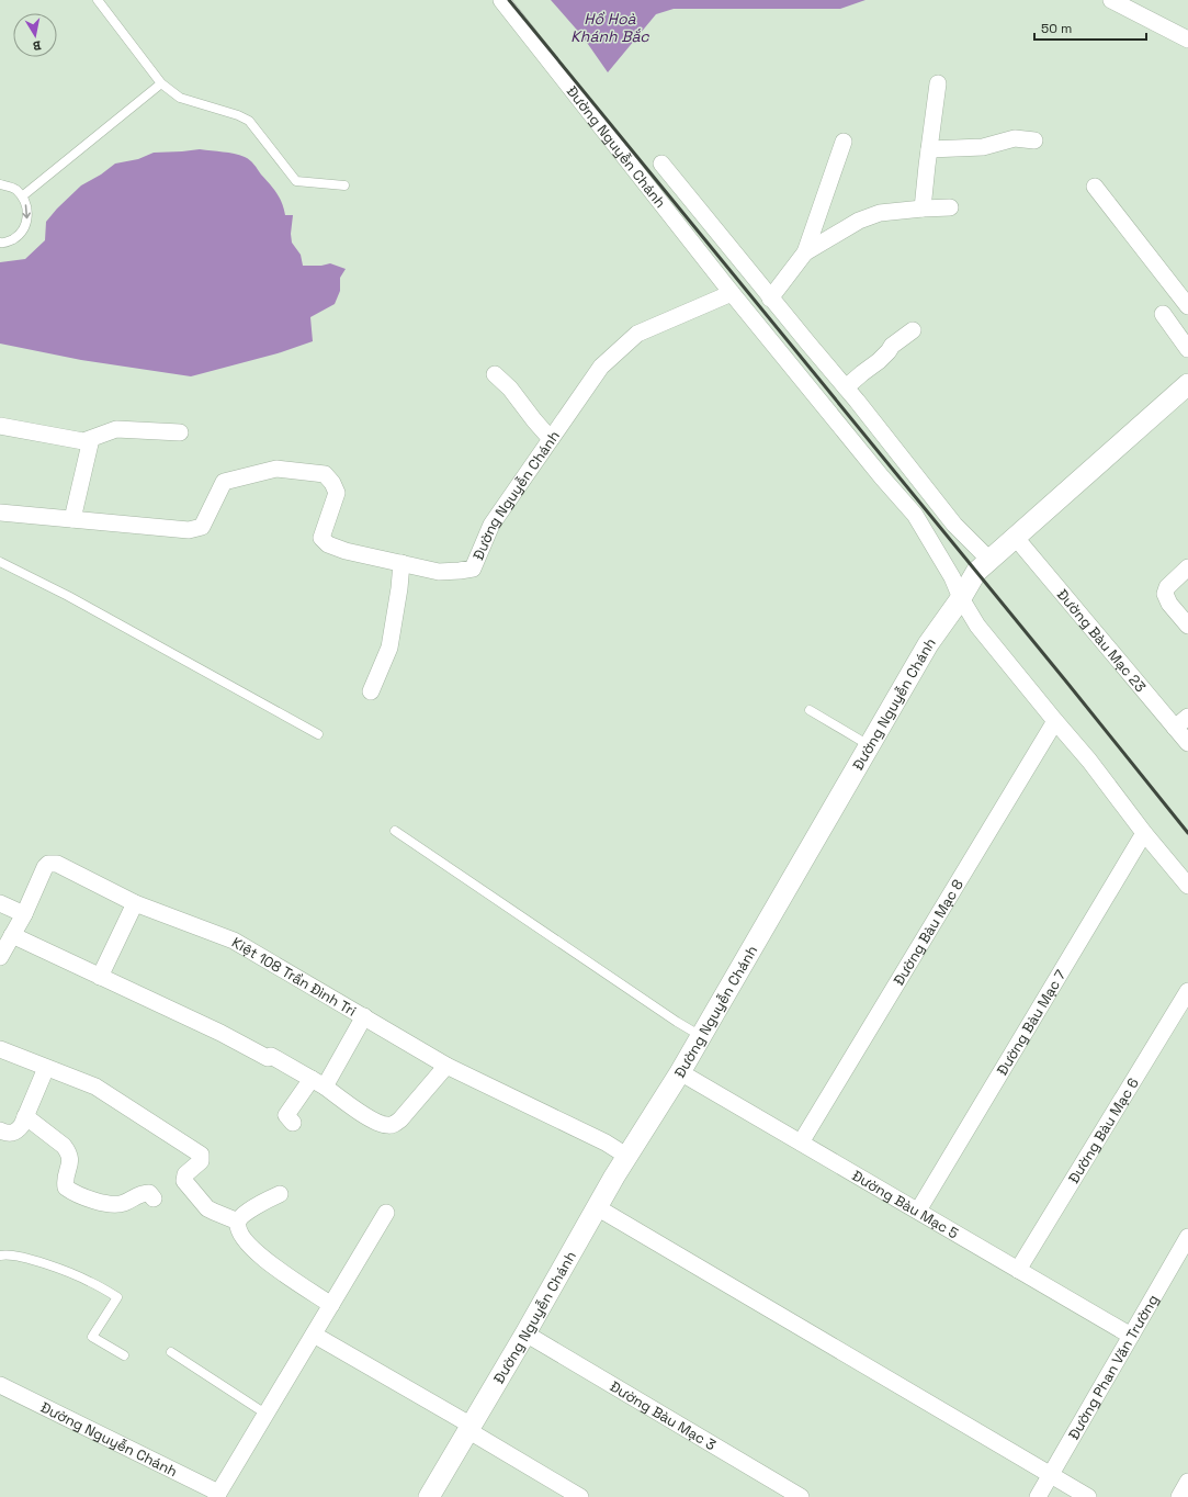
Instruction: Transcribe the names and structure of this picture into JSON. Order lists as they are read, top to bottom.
{
  "streets": {
    "street": [
      "Đường Nguyễn Chánh",
      "Đường Bàu Mạc 23",
      "Đường Bàu Mạc 8",
      "Kiệt 108 Trần Đình Tri",
      "Đường Bàu Mạc 7",
      "Đường Bàu Mạc 6",
      "Đường Bàu Mạc 5",
      "Đường Phan Văn Trường",
      "Đường Bàu Mạc 3"
    ]
  },
  "crossings": [
    ["Đường Nguyễn Chánh", "Đường Bàu Mạc 23"],
    ["Đường Nguyễn Chánh", "Kiệt 108 Trần Đình Tri"],
    ["Đường Nguyễn Chánh", "Đường Bàu Mạc 5"],
    ["Đường Nguyễn Chánh", "Đường Bàu Mạc 3"],
    ["Đường Bàu Mạc 8", "Đường Bàu Mạc 5"],
    ["Đường Bàu Mạc 7", "Đường Bàu Mạc 5"],
    ["Đường Bàu Mạc 6", "Đường Bàu Mạc 5"],
    ["Đường Bàu Mạc 5", "Đường Phan Văn Trường"]
  ],
  "water": ["Hồ Hoà Khánh Bắc"],
  "scale_bar": "50 m",
  "north": "bottom"
}
